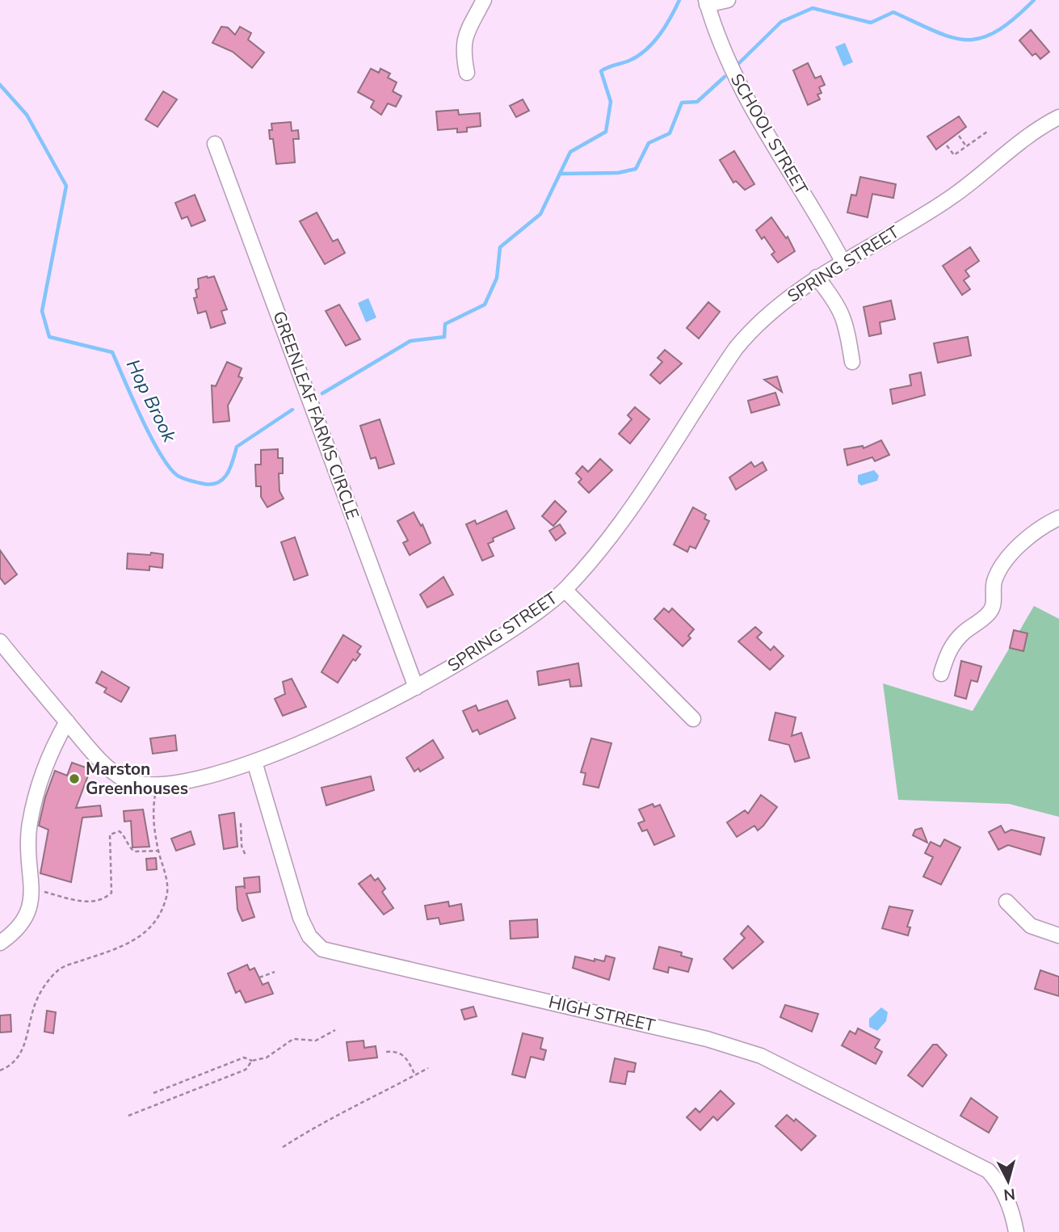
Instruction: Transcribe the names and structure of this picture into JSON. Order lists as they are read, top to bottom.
{
  "streets": {
    "street": [
      "SCHOOL STREET",
      "SPRING STREET",
      "GREENLEAF FARMS CIRCLE",
      "HIGH STREET"
    ]
  },
  "crossings": [
    ["SCHOOL STREET", "SPRING STREET"],
    ["SPRING STREET", "GREENLEAF FARMS CIRCLE"],
    ["SPRING STREET", "HIGH STREET"]
  ],
  "water": ["Hop Brook"],
  "places": ["Marston Greenhouses"],
  "north": "bottom"
}
